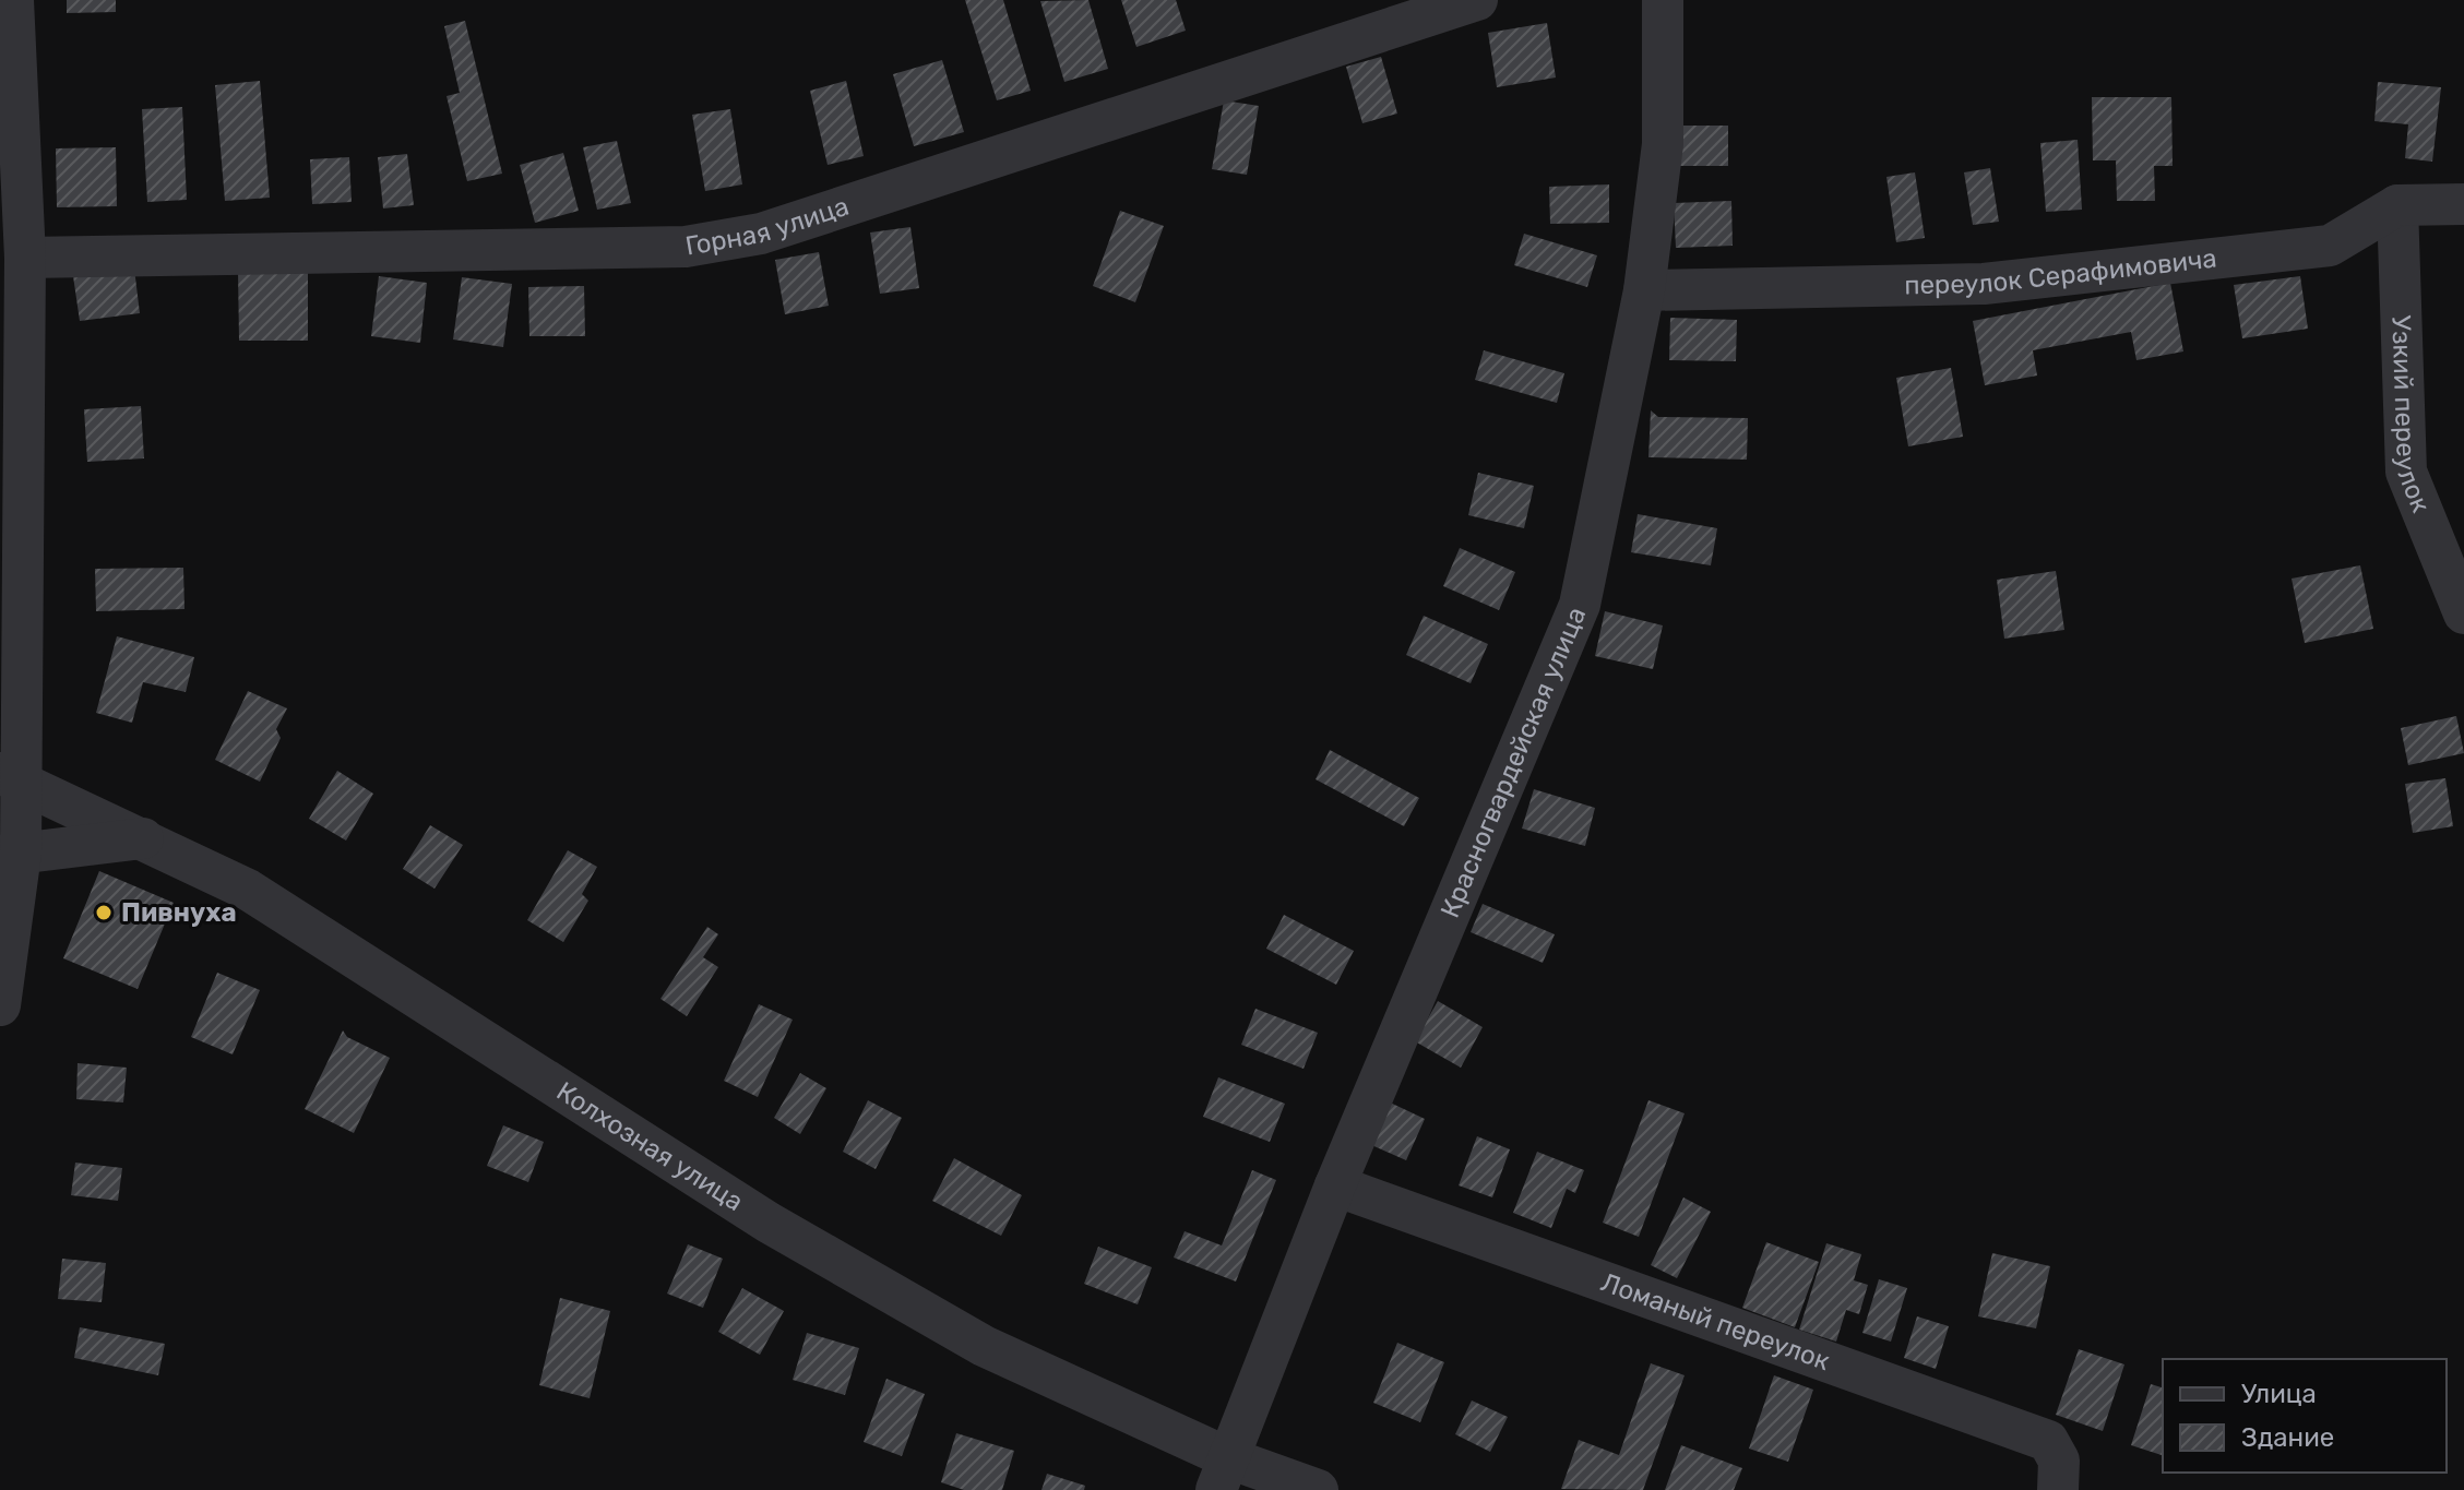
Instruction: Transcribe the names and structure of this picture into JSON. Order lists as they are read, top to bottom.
{
  "streets": {
    "street": [
      "Горная улица",
      "переулок Серафимовича",
      "Узкий переулок",
      "Красногвардейская улица",
      "Колхозная улица",
      "Ломаный переулок"
    ]
  },
  "crossings": [
    ["переулок Серафимовича", "Узкий переулок"],
    ["переулок Серафимовича", "Красногвардейская улица"],
    ["Красногвардейская улица", "Колхозная улица"],
    ["Красногвардейская улица", "Ломаный переулок"]
  ],
  "places": ["Пивнуха"],
  "legend": ["Улица", "Здание"]
}
